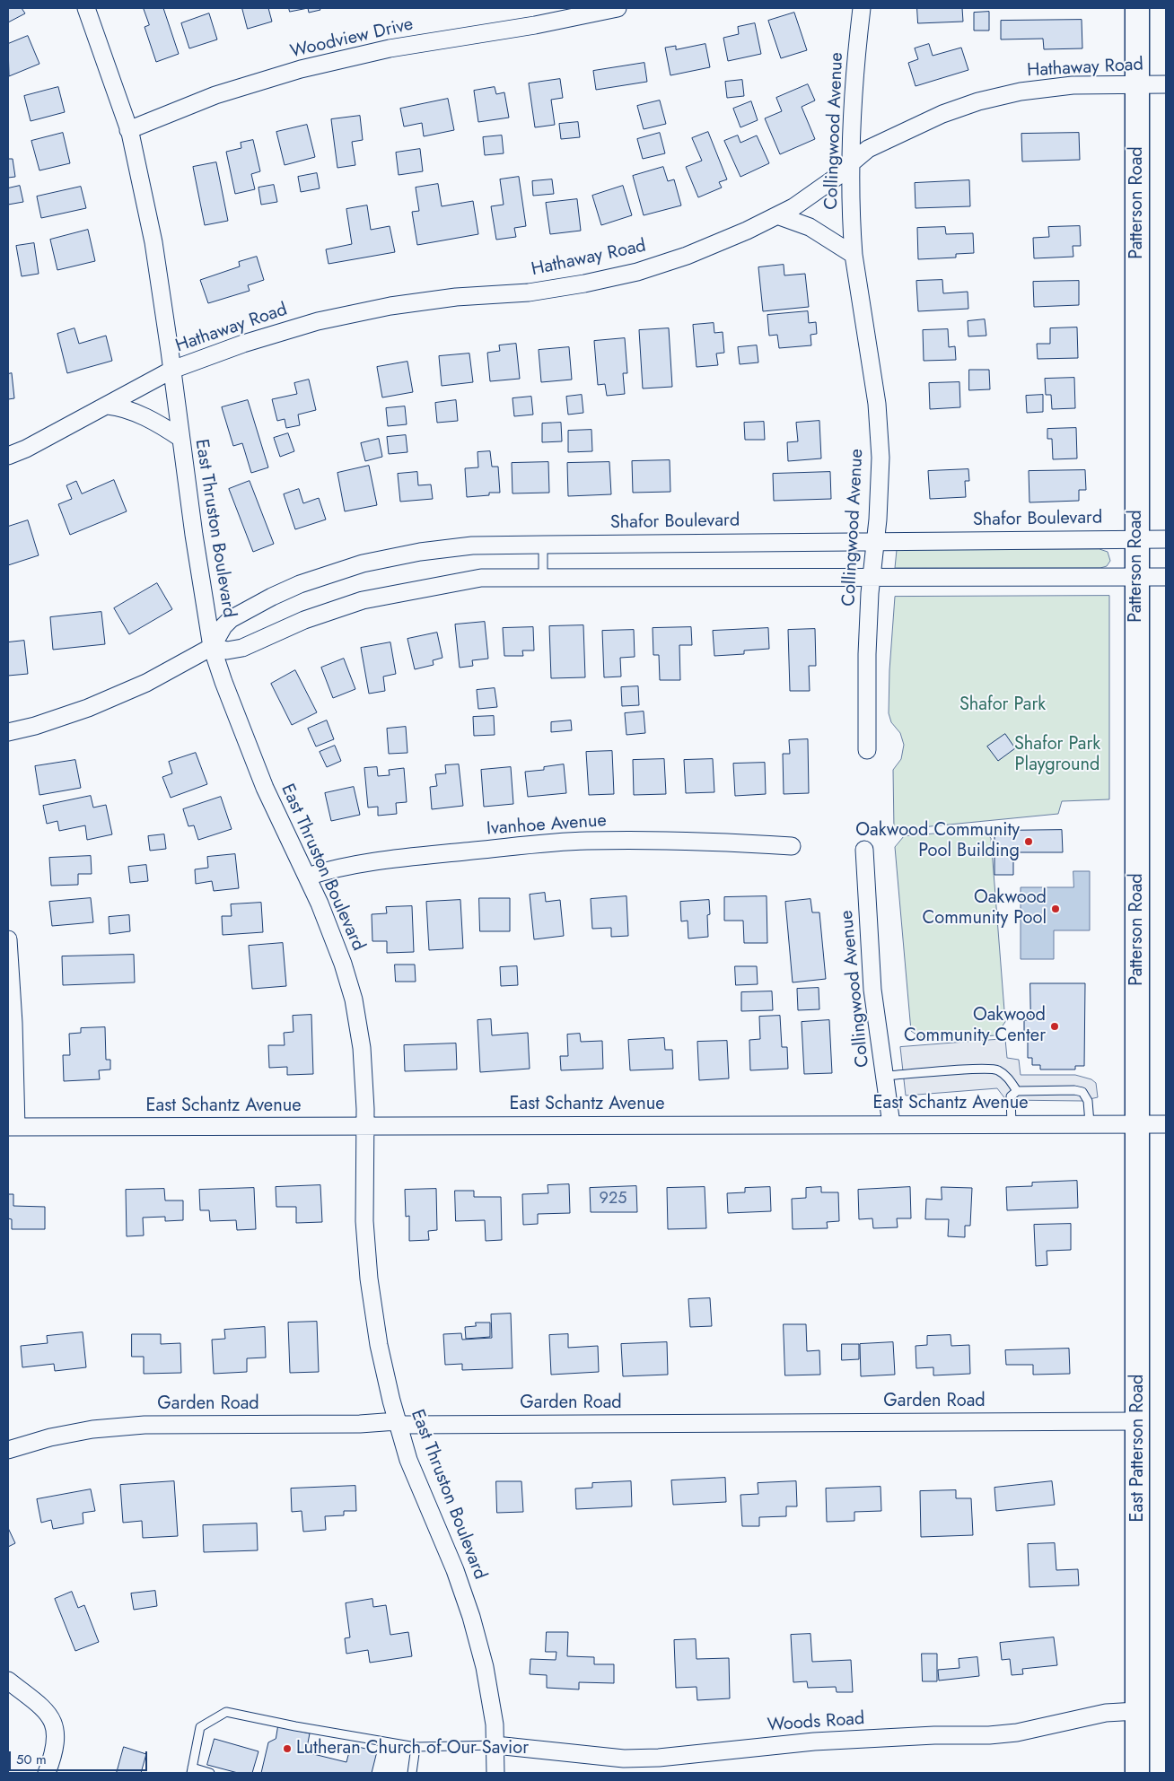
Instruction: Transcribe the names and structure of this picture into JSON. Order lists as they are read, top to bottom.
{
  "streets": {
    "main road": ["Patterson Road", "East Patterson Road"],
    "street": [
      "Woodview Drive",
      "Hathaway Road",
      "Collingwood Avenue",
      "Shafor Boulevard",
      "East Thruston Boulevard",
      "Ivanhoe Avenue",
      "East Schantz Avenue",
      "Garden Road",
      "Woods Road"
    ]
  },
  "crossings": [
    ["Woodview Drive", "East Thruston Boulevard"],
    ["Hathaway Road", "Collingwood Avenue"],
    ["Hathaway Road", "Patterson Road"],
    ["Hathaway Road", "East Thruston Boulevard"],
    ["Collingwood Avenue", "Shafor Boulevard"],
    ["Collingwood Avenue", "East Schantz Avenue"],
    ["Patterson Road", "Shafor Boulevard"],
    ["Patterson Road", "East Schantz Avenue"],
    ["Patterson Road", "East Patterson Road"],
    ["Shafor Boulevard", "East Thruston Boulevard"],
    ["East Thruston Boulevard", "Ivanhoe Avenue"],
    ["East Thruston Boulevard", "East Schantz Avenue"],
    ["East Thruston Boulevard", "Garden Road"],
    ["East Thruston Boulevard", "Woods Road"],
    ["East Schantz Avenue", "East Patterson Road"],
    ["Garden Road", "East Patterson Road"],
    ["East Patterson Road", "Woods Road"]
  ],
  "parks": ["Shafor Park", "Shafor Park Playground"],
  "places": [
    "Oakwood Community Pool Building",
    "Oakwood Community Pool",
    "Oakwood Community Center",
    "Lutheran Church of Our Savior"
  ],
  "house_numbers": ["925"],
  "scale_bar": "50 m"
}
